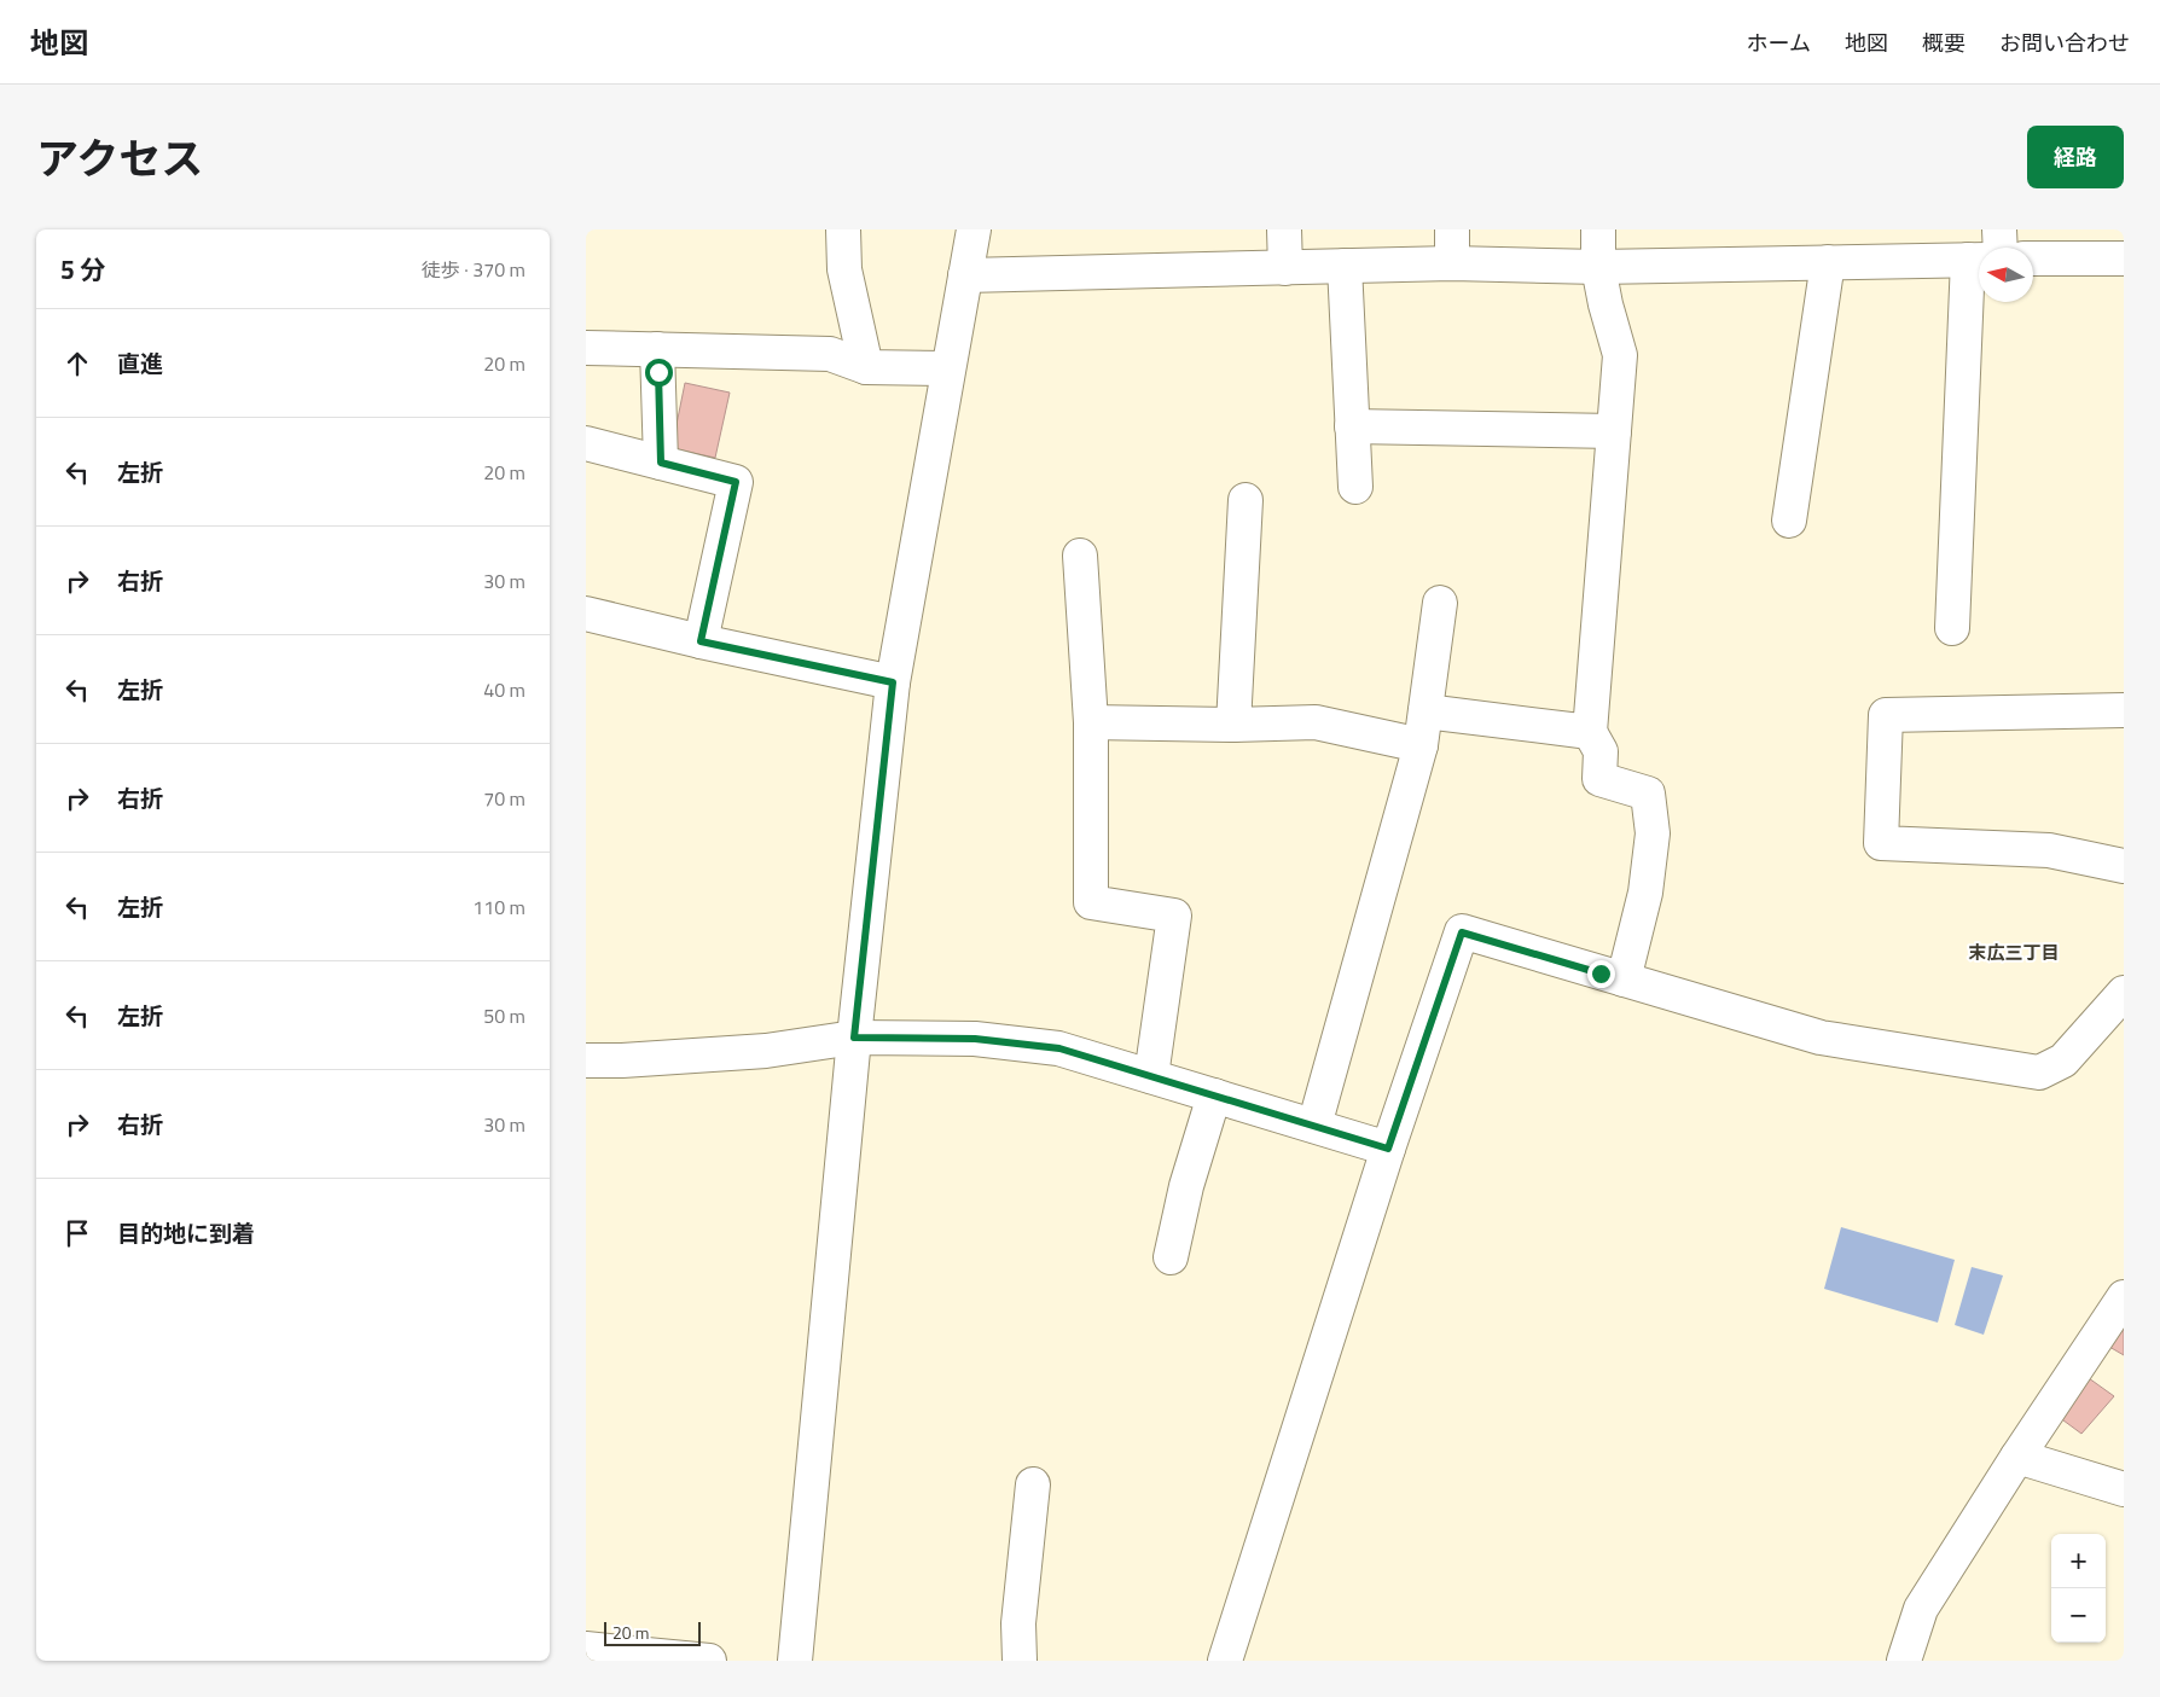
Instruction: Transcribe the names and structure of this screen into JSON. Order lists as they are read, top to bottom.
{
  "districts": ["末広三丁目"],
  "scale_bar": "20 m",
  "north": "left",
  "page": {
    "header": "地図",
    "nav": [
      "ホーム",
      "地図",
      "概要",
      "お問い合わせ"
    ],
    "title": "アクセス",
    "buttons": "経路",
    "heading": ["5 分", "徒歩 · 370 m"],
    "list": [
      ["直進", "20 m"],
      ["左折", "20 m"],
      ["右折", "30 m"],
      ["左折", "40 m"],
      ["右折", "70 m"],
      ["左折", "110 m"],
      ["左折", "50 m"],
      ["右折", "30 m"],
      "目的地に到着"
    ],
    "map_buttons": ["+", "−"],
    "scale": "20 m"
  }
}
